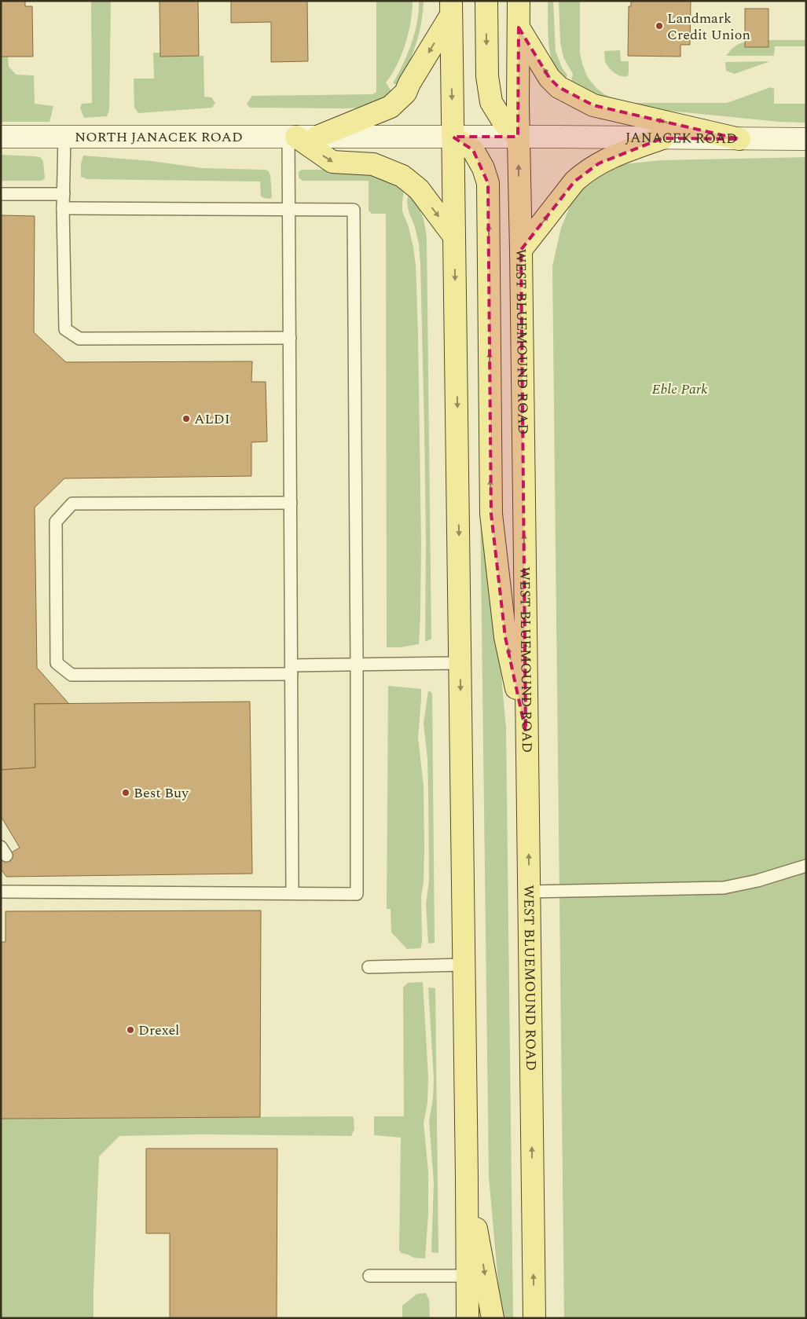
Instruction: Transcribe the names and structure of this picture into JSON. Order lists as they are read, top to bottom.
{
  "streets": {
    "main road": ["WEST BLUEMOUND ROAD"],
    "street": ["NORTH JANACEK ROAD", "JANACEK ROAD"]
  },
  "crossings": [
    ["JANACEK ROAD", "WEST BLUEMOUND ROAD"]
  ],
  "parks": ["Eble Park"],
  "places": [
    "Landmark Credit Union",
    "ALDI",
    "Best Buy",
    "Drexel"
  ]
}
